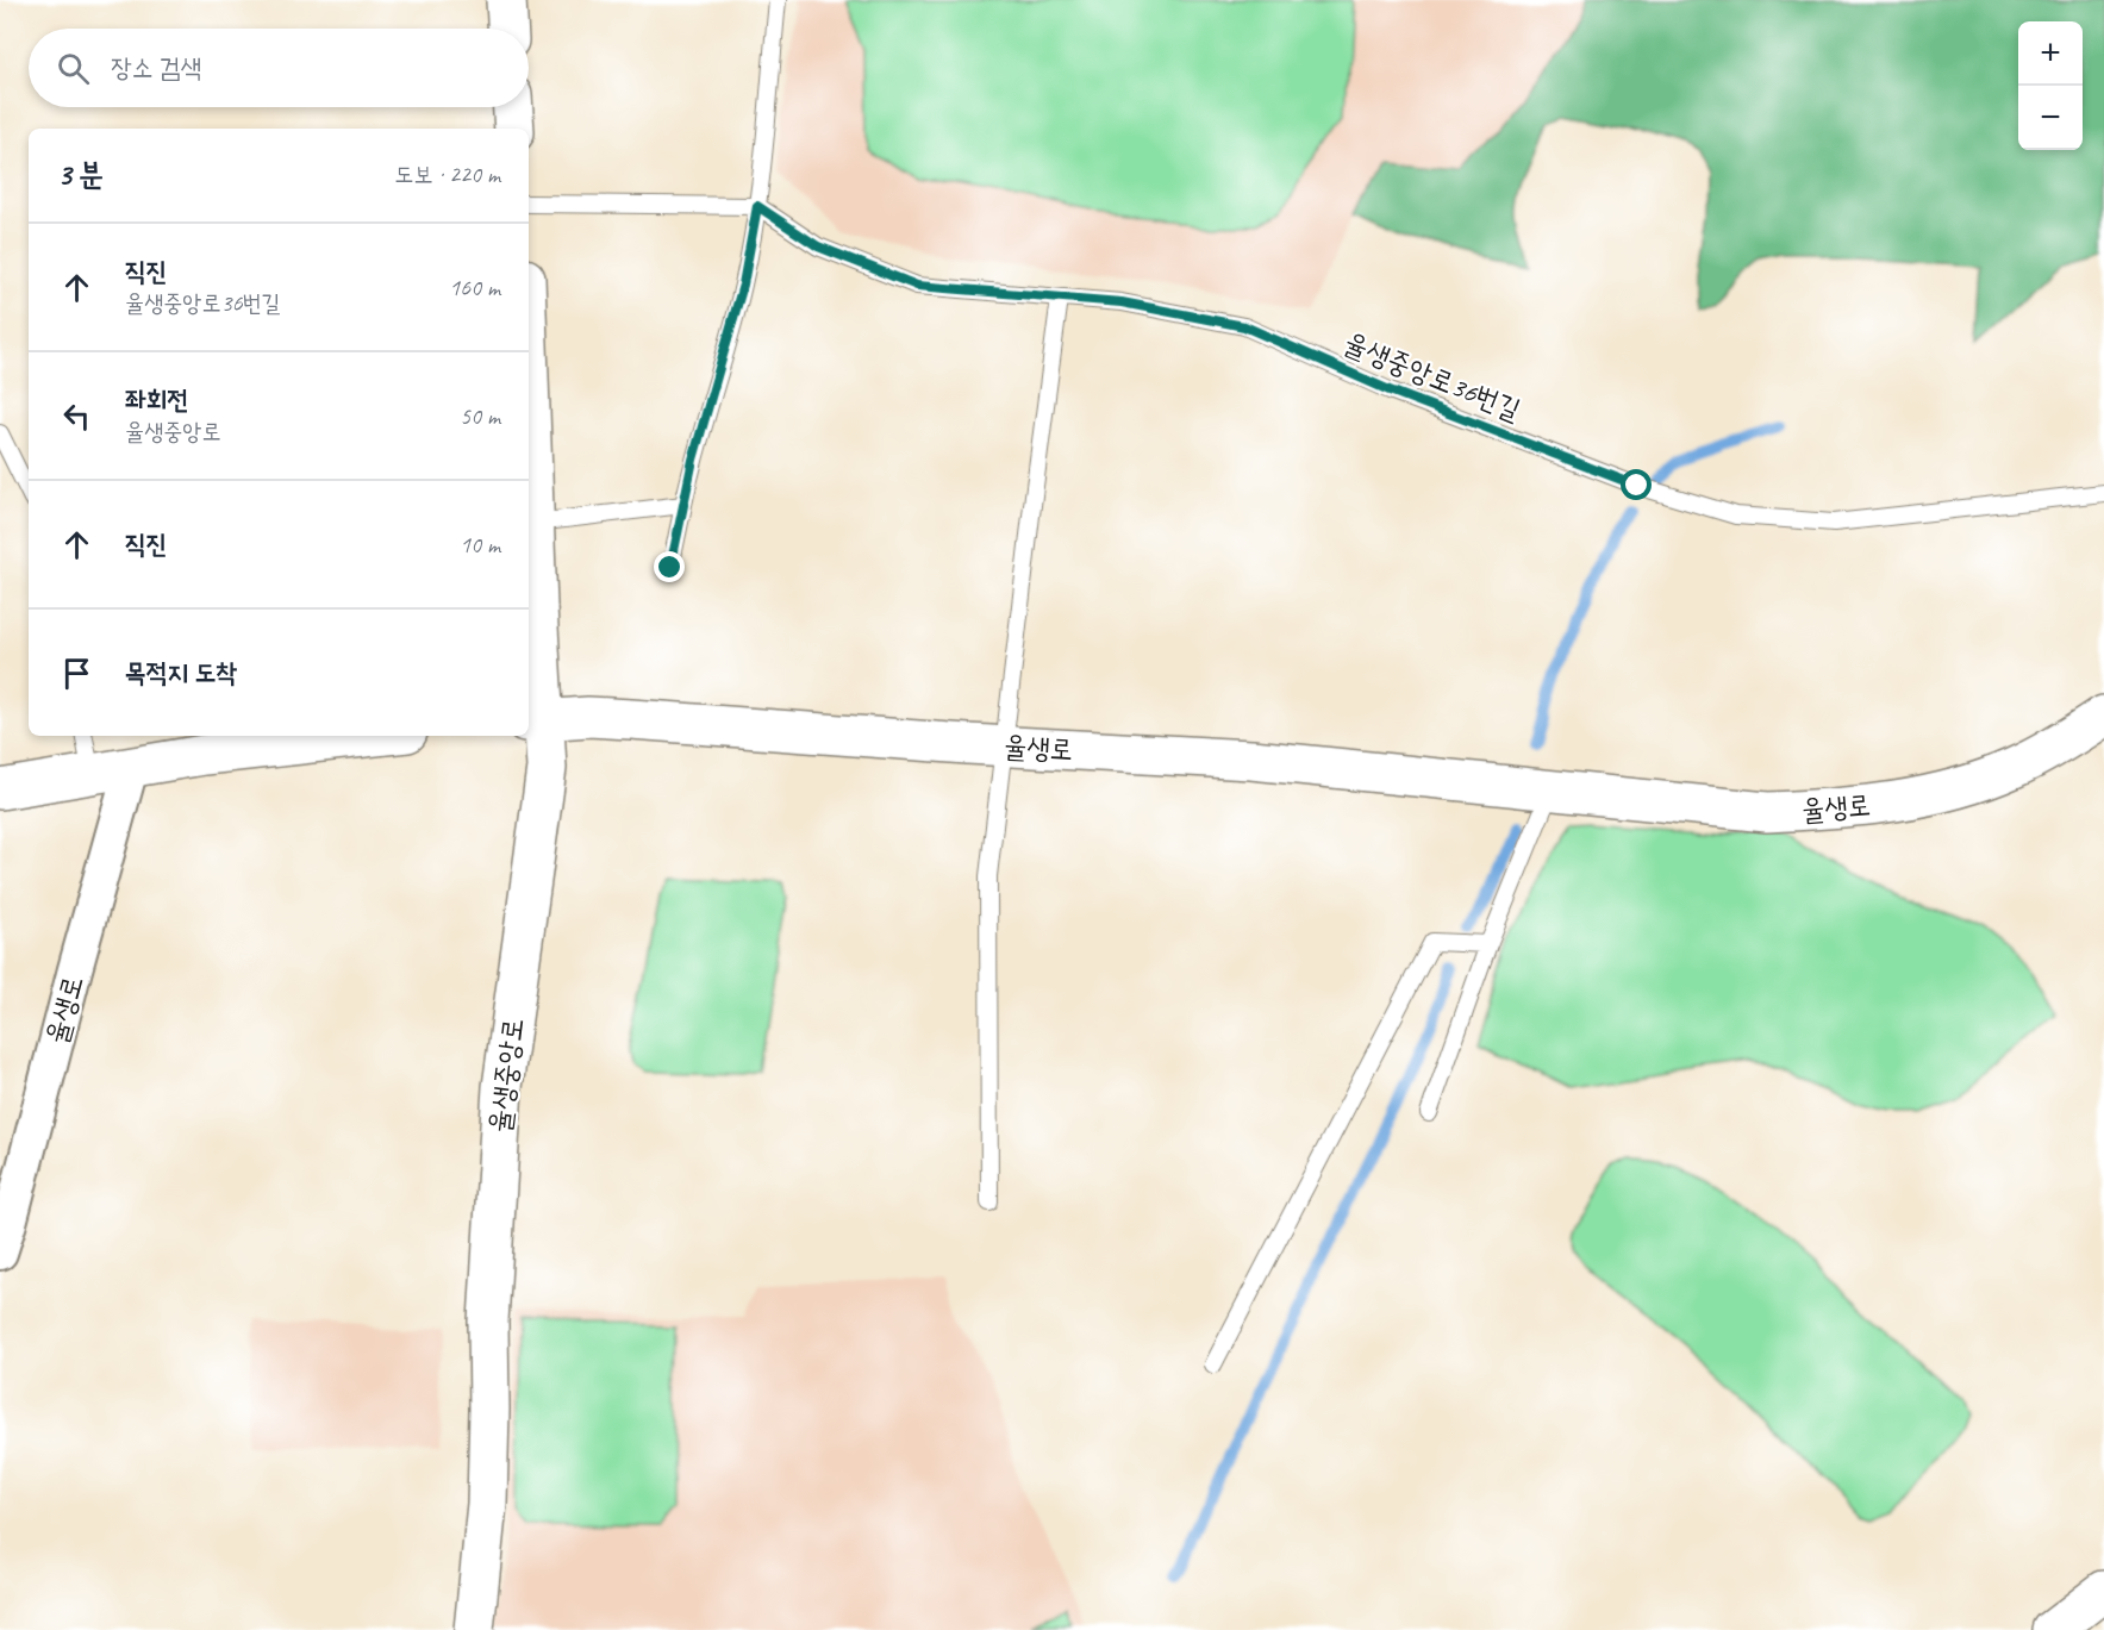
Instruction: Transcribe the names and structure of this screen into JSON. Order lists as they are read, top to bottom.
{
  "streets": {
    "street": ["율생로", "율생중앙로"],
    "lane": ["율생중앙로36번길"]
  },
  "crossings": [
    ["율생로", "율생중앙로"]
  ],
  "page": {
    "map_buttons": ["+", "−"],
    "search": "장소 검색",
    "heading": ["3 분", "도보 · 220 m"],
    "list": [
      ["직진", "율생중앙로36번길", "160 m"],
      ["좌회전", "율생중앙로", "50 m"],
      ["직진", "10 m"],
      "목적지 도착"
    ]
  }
}
